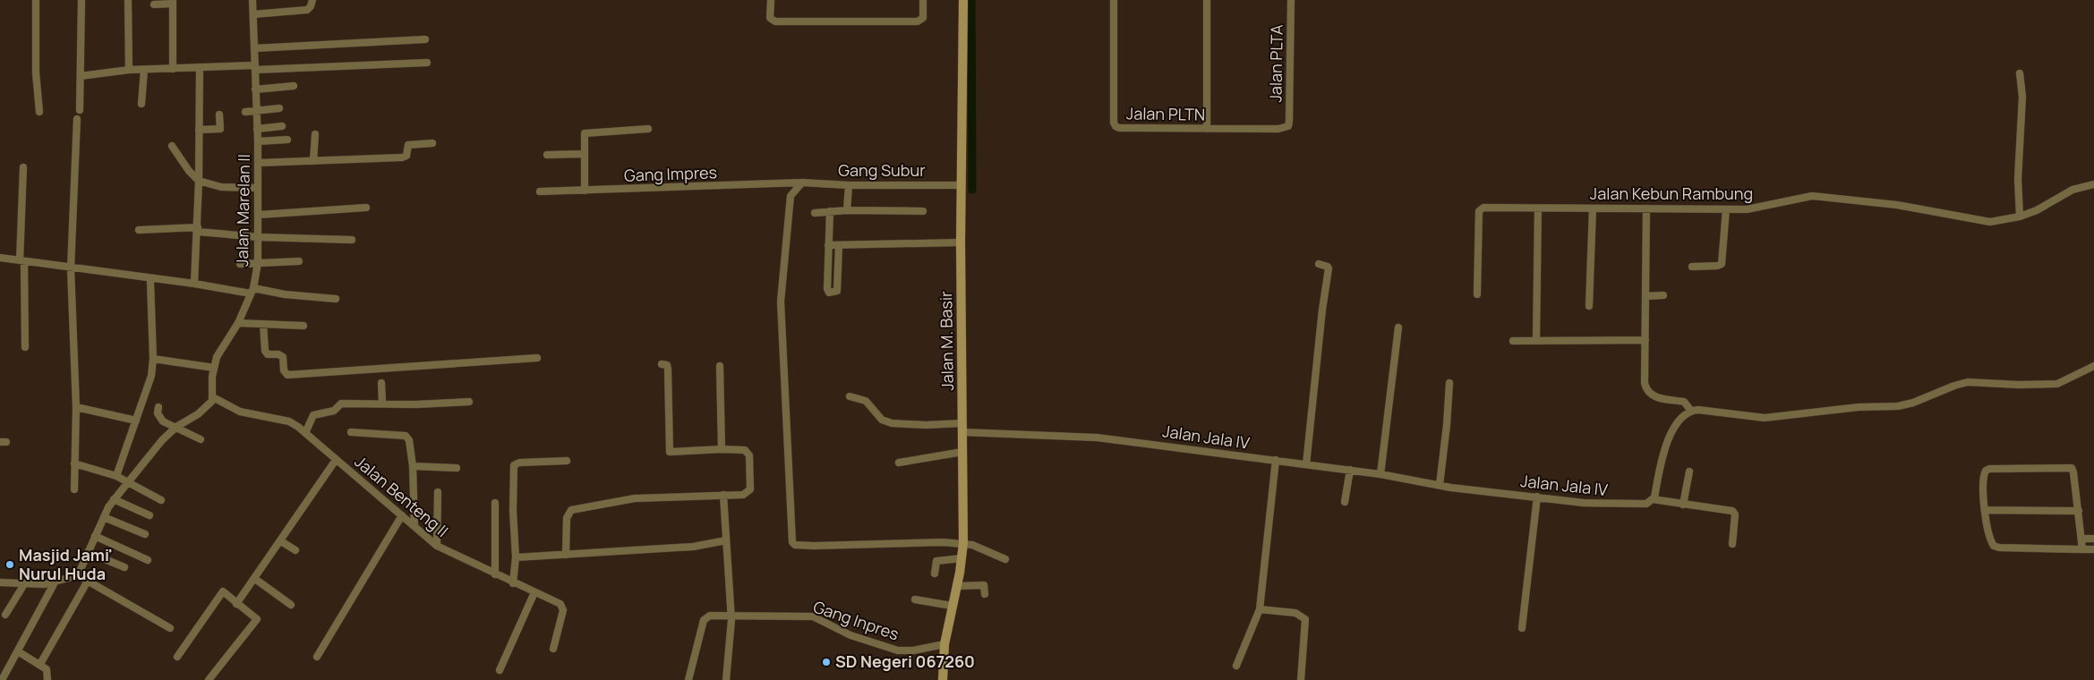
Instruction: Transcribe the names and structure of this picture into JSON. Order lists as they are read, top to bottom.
{
  "streets": {
    "main road": ["Jalan M. Basir"],
    "street": [
      "Jalan PLTA",
      "Jalan PLTN",
      "Gang Subur",
      "Gang Impres",
      "Jalan Kebun Rambung",
      "Jalan Marelan II",
      "Jalan Jala IV",
      "Jalan Benteng II",
      "Gang Inpres"
    ]
  },
  "crossings": [
    ["Jalan PLTA", "Jalan PLTN"],
    ["Gang Subur", "Gang Impres"],
    ["Gang Subur", "Jalan M. Basir"],
    ["Jalan Marelan II", "Jalan Benteng II"],
    ["Jalan M. Basir", "Jalan Jala IV"],
    ["Jalan M. Basir", "Gang Inpres"]
  ],
  "places": ["Masjid Jami' Nurul Huda", "SD Negeri 067260"]
}
